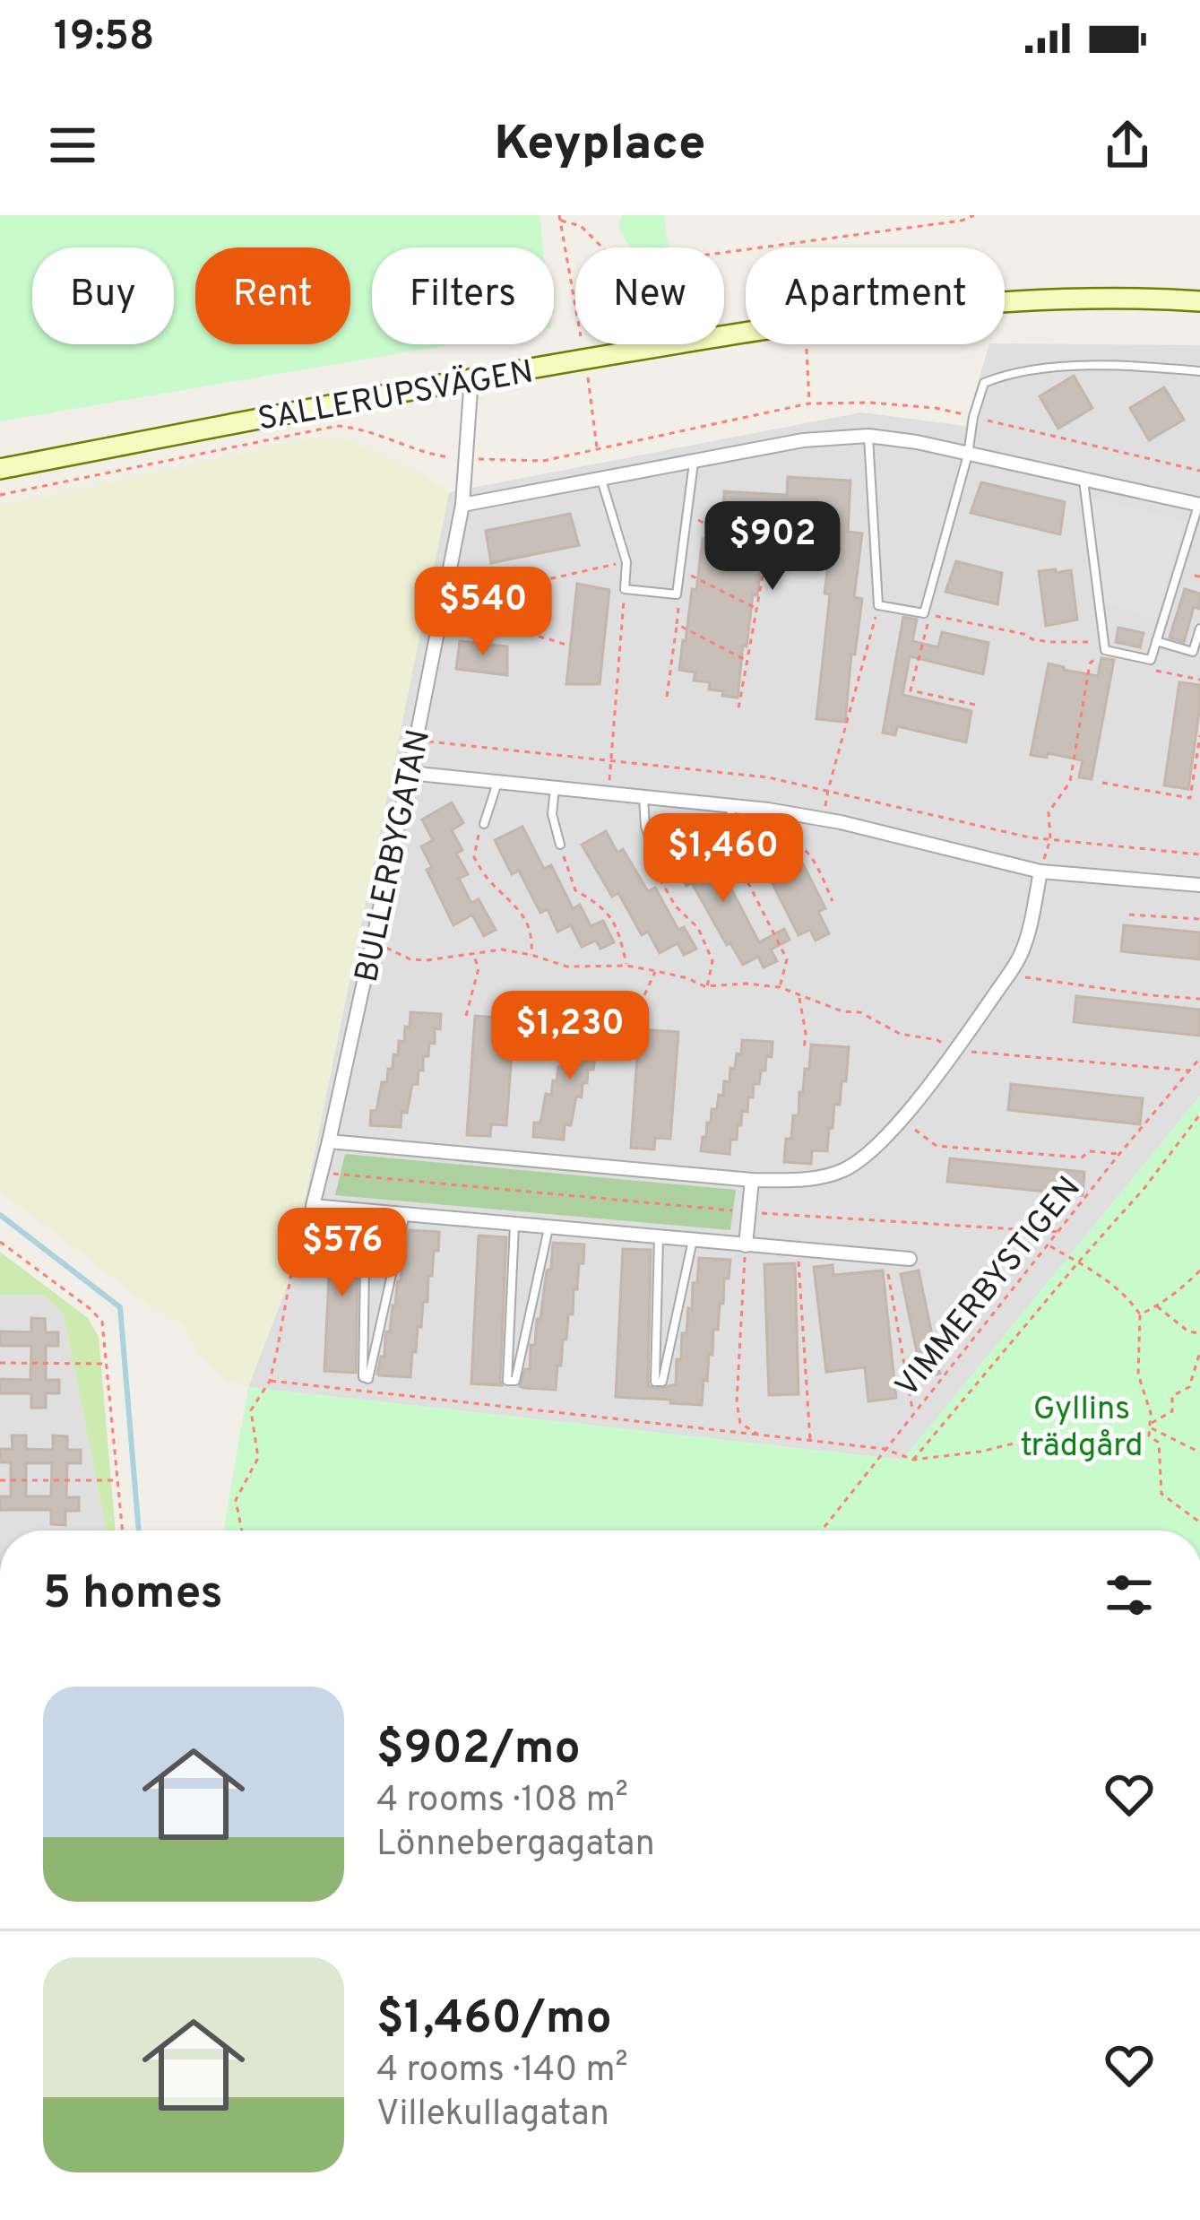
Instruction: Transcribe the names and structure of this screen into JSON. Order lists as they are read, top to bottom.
{
  "streets": {
    "main road": ["SALLERUPSVÄGEN"],
    "street": ["BULLERBYGATAN"],
    "path": ["VIMMERBYSTIGEN"]
  },
  "crossings": [
    ["SALLERUPSVÄGEN", "BULLERBYGATAN"]
  ],
  "parks": ["Gyllins trädgård"],
  "page": {
    "status": "19:58",
    "header": "Keyplace",
    "chip": [
      "Buy",
      "Rent",
      "Filters",
      "New",
      "Apartment"
    ],
    "price": [
      "$902",
      "$540",
      "$1,460",
      "$1,230",
      "$576"
    ],
    "heading": "5 homes",
    "list": [
      {
        "name": "$902/mo",
        "note": "4 rooms · 108 m² · Lönnebergagatan"
      },
      {
        "name": "$1,460/mo",
        "note": "4 rooms · 140 m² · Villekullagatan"
      }
    ]
  }
}
